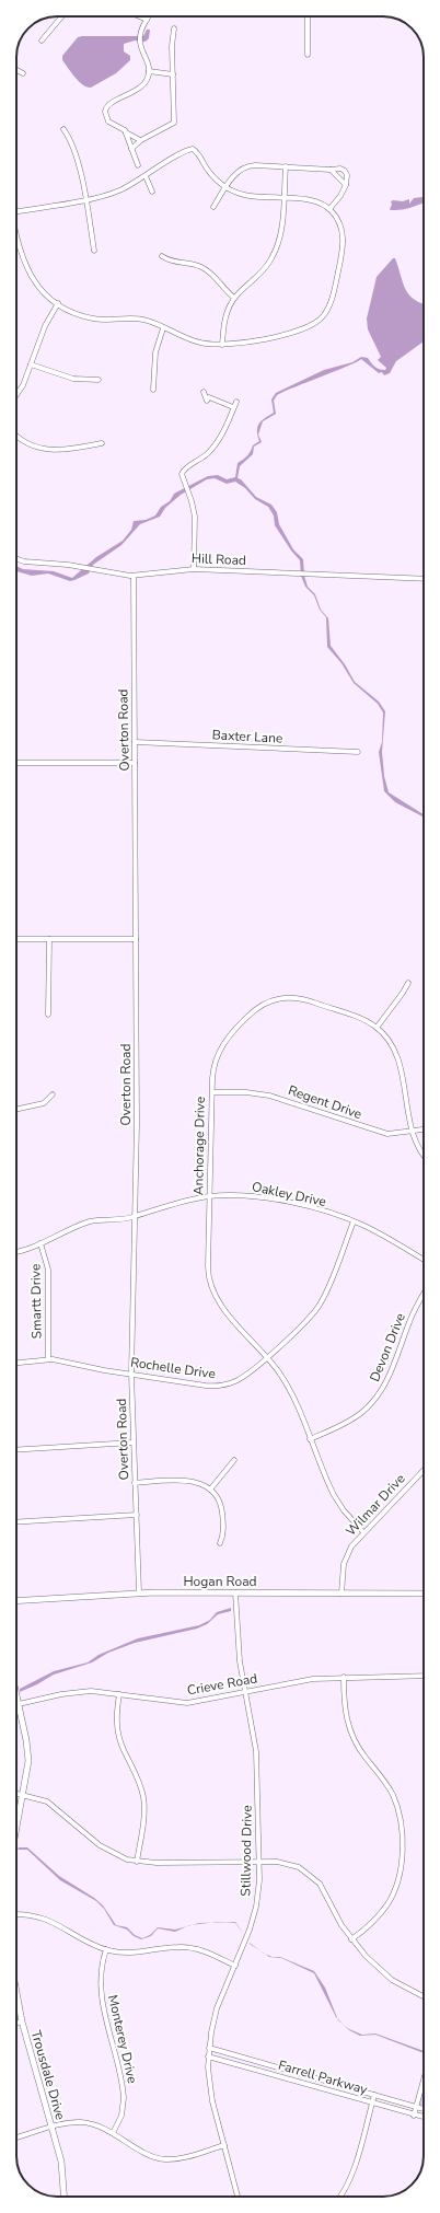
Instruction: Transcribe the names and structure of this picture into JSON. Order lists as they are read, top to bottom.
{
  "streets": {
    "street": [
      "Hill Road",
      "Overton Road",
      "Baxter Lane",
      "Regent Drive",
      "Anchorage Drive",
      "Oakley Drive",
      "Smartt Drive",
      "Devon Drive",
      "Rochelle Drive",
      "Wilmar Drive",
      "Hogan Road",
      "Crieve Road",
      "Stillwood Drive",
      "Monterey Drive",
      "Trousdale Drive",
      "Farrell Parkway"
    ]
  },
  "crossings": [
    ["Hill Road", "Overton Road"],
    ["Overton Road", "Baxter Lane"],
    ["Overton Road", "Oakley Drive"],
    ["Overton Road", "Rochelle Drive"],
    ["Overton Road", "Hogan Road"],
    ["Regent Drive", "Anchorage Drive"],
    ["Anchorage Drive", "Oakley Drive"],
    ["Anchorage Drive", "Devon Drive"],
    ["Anchorage Drive", "Rochelle Drive"],
    ["Anchorage Drive", "Wilmar Drive"],
    ["Oakley Drive", "Smartt Drive"],
    ["Oakley Drive", "Rochelle Drive"],
    ["Smartt Drive", "Rochelle Drive"],
    ["Wilmar Drive", "Hogan Road"],
    ["Hogan Road", "Stillwood Drive"],
    ["Crieve Road", "Stillwood Drive"],
    ["Stillwood Drive", "Farrell Parkway"]
  ]
}
